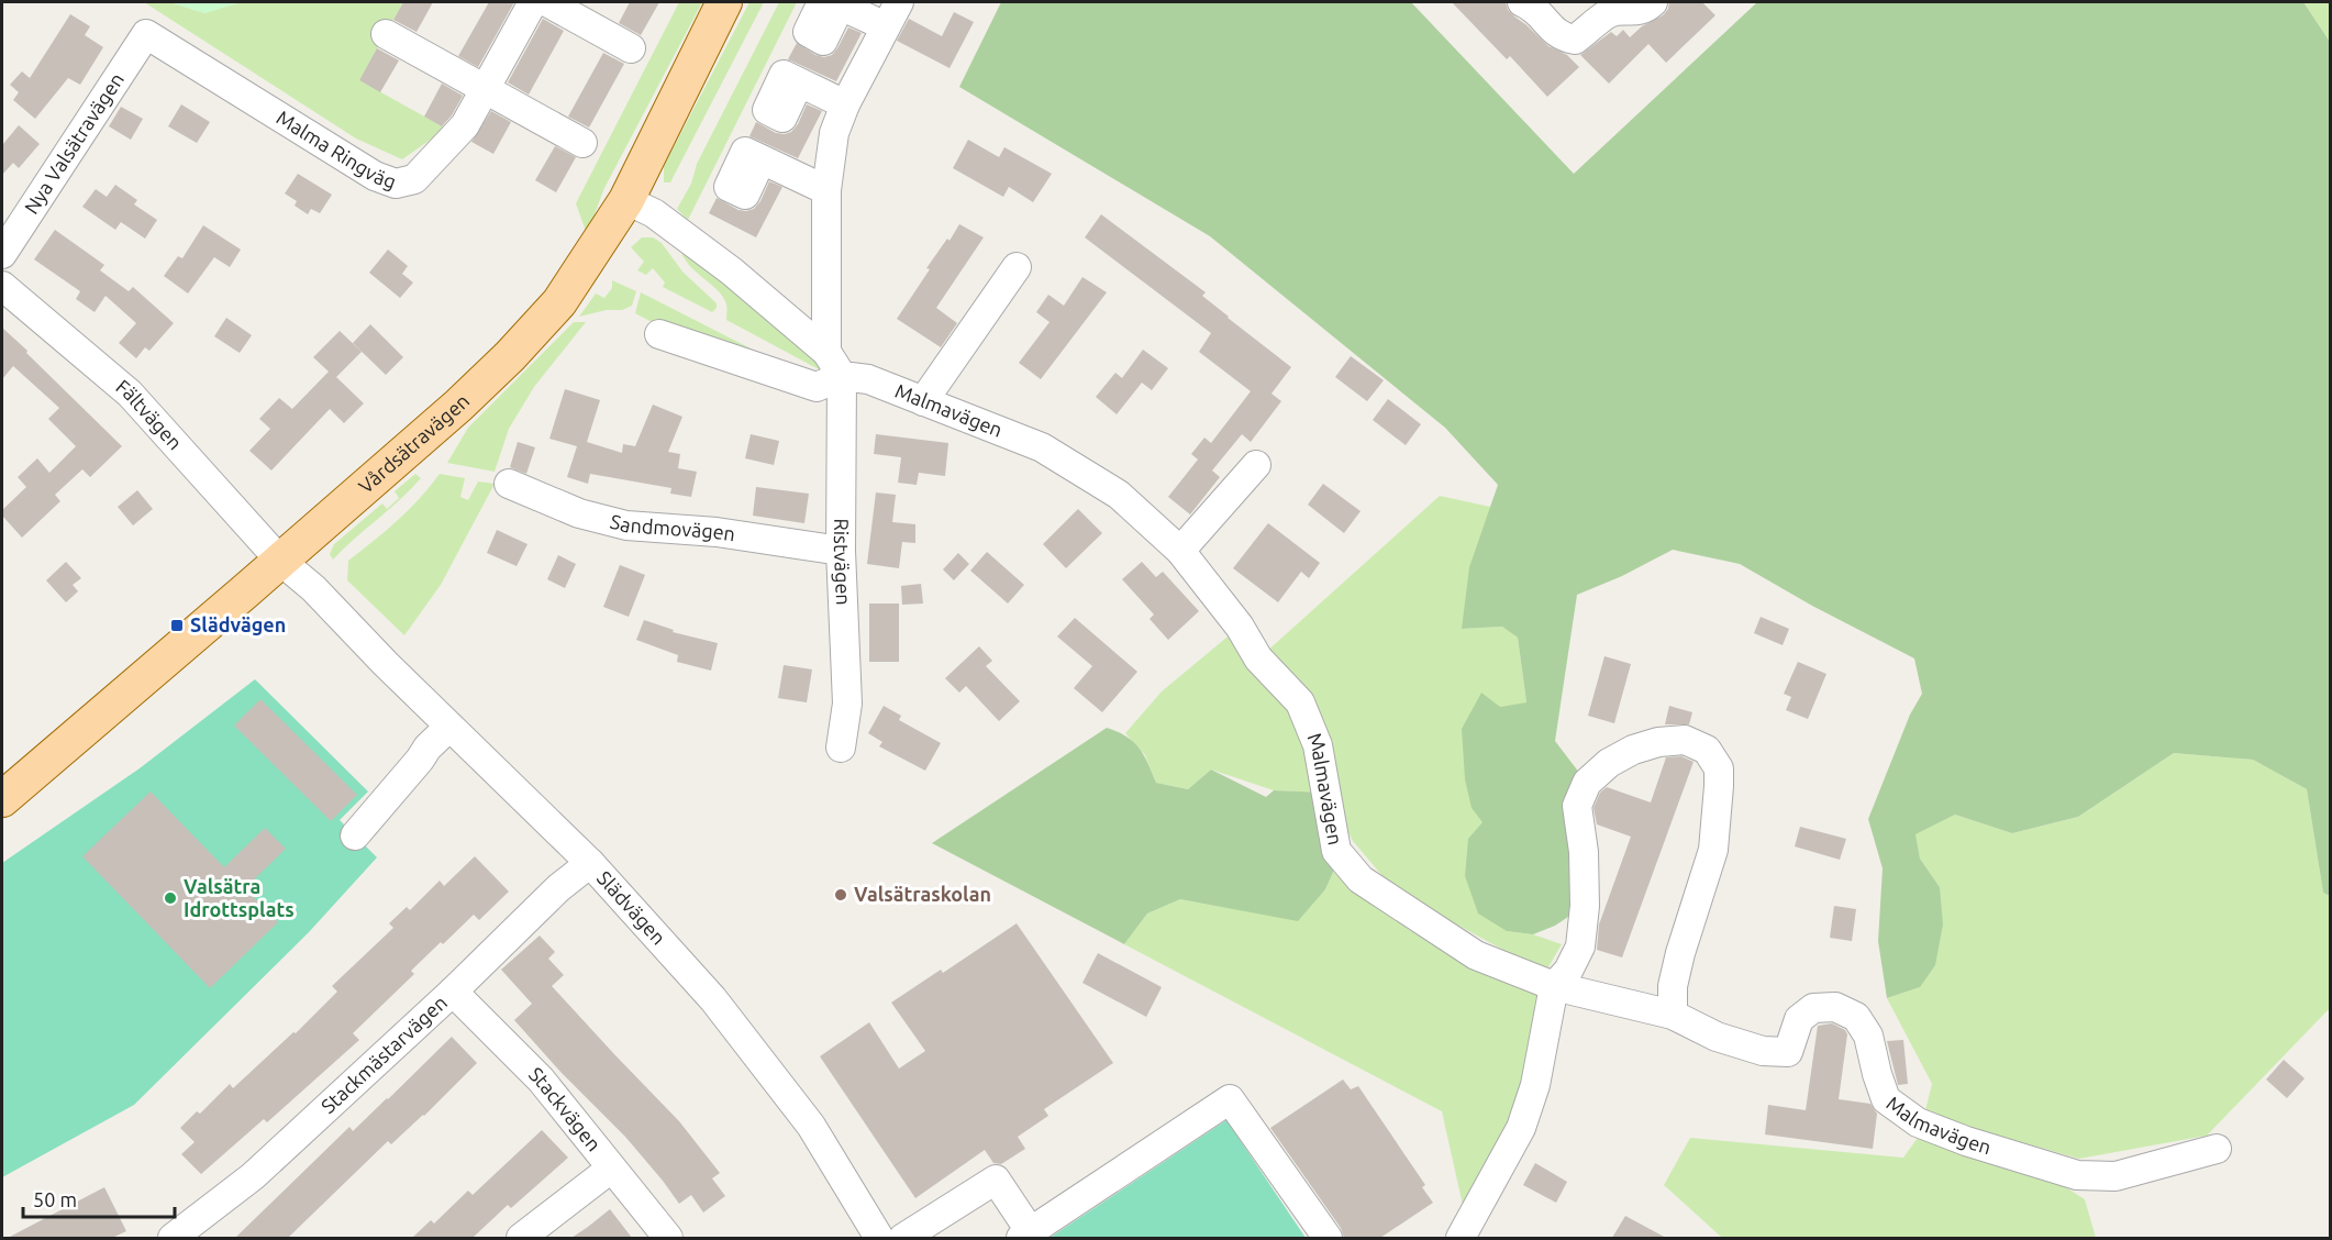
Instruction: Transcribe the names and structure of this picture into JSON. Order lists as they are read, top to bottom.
{
  "streets": {
    "main road": ["Vårdsätravägen"],
    "street": [
      "Nya Valsätravägen",
      "Malma Ringväg",
      "Malmavägen",
      "Fältvägen",
      "Sandmovägen",
      "Ristvägen",
      "Slädvägen",
      "Stackmästarvägen",
      "Stackvägen"
    ]
  },
  "crossings": [
    ["Nya Valsätravägen", "Malma Ringväg"],
    ["Malmavägen", "Ristvägen"],
    ["Fältvägen", "Vårdsätravägen"],
    ["Fältvägen", "Slädvägen"],
    ["Vårdsätravägen", "Slädvägen"],
    ["Sandmovägen", "Ristvägen"],
    ["Slädvägen", "Stackmästarvägen"],
    ["Stackmästarvägen", "Stackvägen"]
  ],
  "places": {
    "transit": ["Slädvägen"],
    "other": ["Valsätraskolan", "Valsätra Idrottsplats"]
  },
  "scale_bar": "50 m"
}
